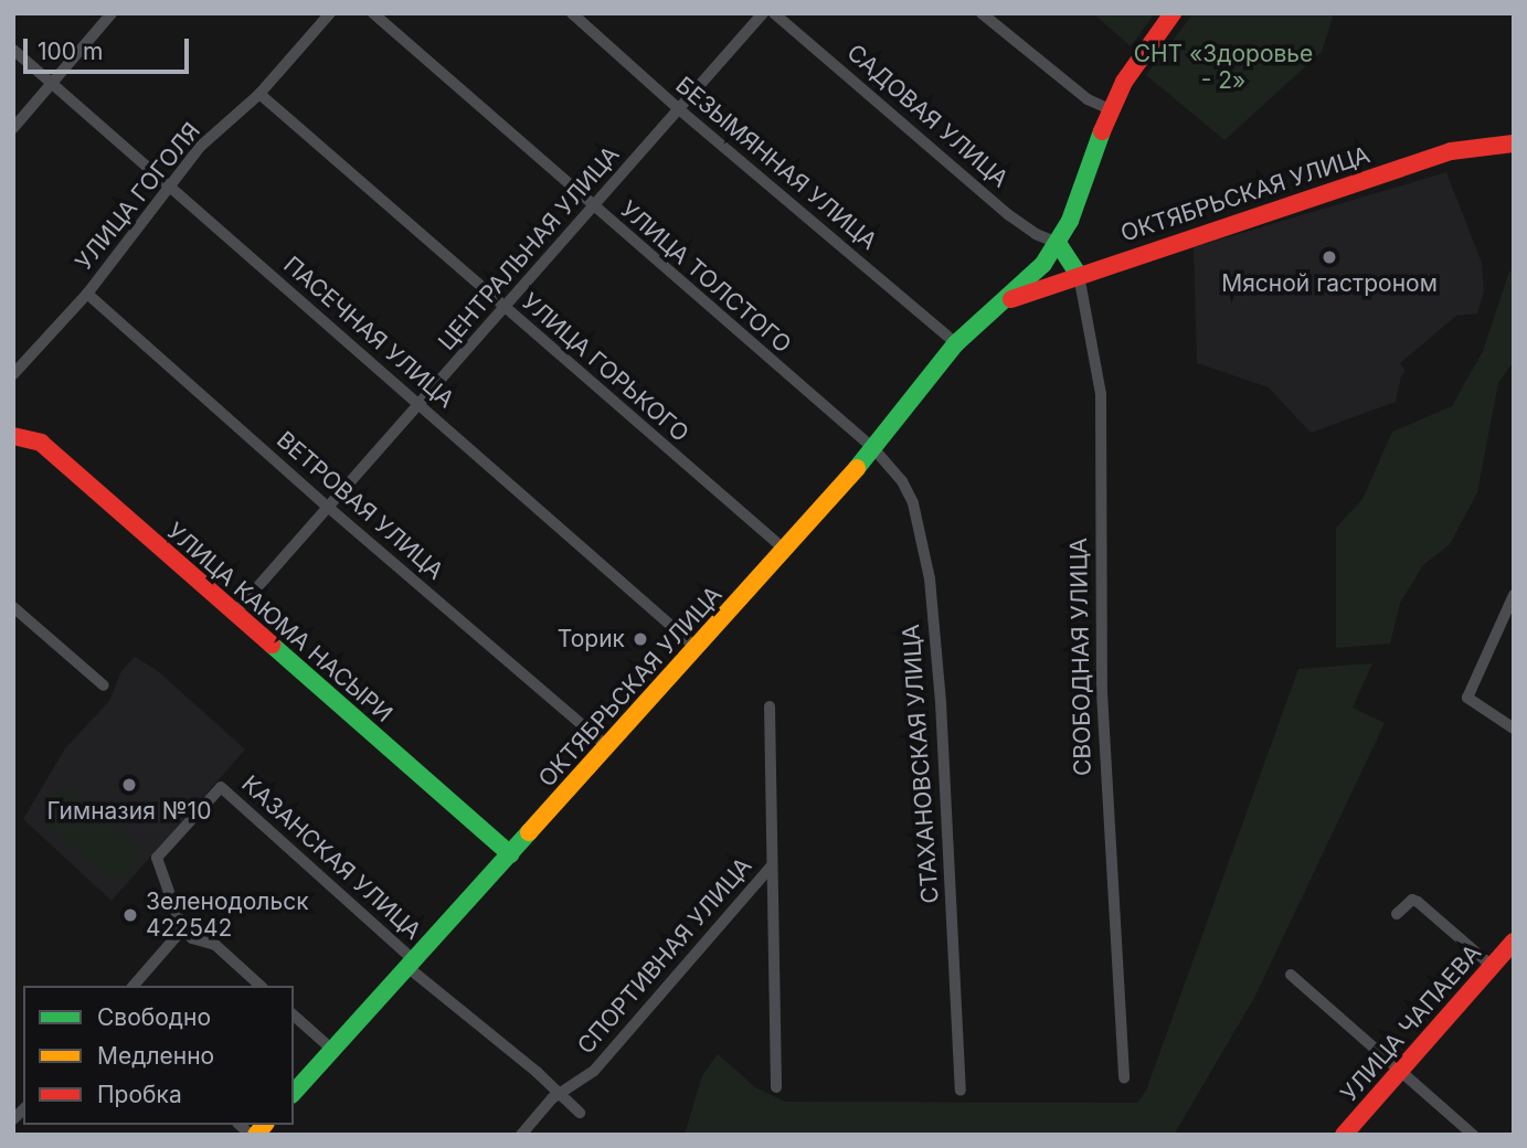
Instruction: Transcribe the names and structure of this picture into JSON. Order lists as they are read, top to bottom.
{
  "streets": {
    "main road": [
      "ОКТЯБРЬСКАЯ УЛИЦА",
      "УЛИЦА КАЮМА НАСЫРИ",
      "СВОБОДНАЯ УЛИЦА",
      "УЛИЦА ЧАПАЕВА"
    ],
    "street": [
      "САДОВАЯ УЛИЦА",
      "БЕЗЫМЯННАЯ УЛИЦА",
      "УЛИЦА ГОГОЛЯ",
      "ЦЕНТРАЛЬНАЯ УЛИЦА",
      "УЛИЦА ТОЛСТОГО",
      "ПАСЕЧНАЯ УЛИЦА",
      "УЛИЦА ГОРЬКОГО",
      "ВЕТРОВАЯ УЛИЦА",
      "СТАХАНОВСКАЯ УЛИЦА",
      "КАЗАНСКАЯ УЛИЦА",
      "СПОРТИВНАЯ УЛИЦА"
    ]
  },
  "crossings": [
    ["САДОВАЯ УЛИЦА", "ОКТЯБРЬСКАЯ УЛИЦА"],
    ["САДОВАЯ УЛИЦА", "СВОБОДНАЯ УЛИЦА"],
    ["БЕЗЫМЯННАЯ УЛИЦА", "ОКТЯБРЬСКАЯ УЛИЦА"],
    ["БЕЗЫМЯННАЯ УЛИЦА", "ЦЕНТРАЛЬНАЯ УЛИЦА"],
    ["ОКТЯБРЬСКАЯ УЛИЦА", "УЛИЦА ТОЛСТОГО"],
    ["ОКТЯБРЬСКАЯ УЛИЦА", "ПАСЕЧНАЯ УЛИЦА"],
    ["ОКТЯБРЬСКАЯ УЛИЦА", "УЛИЦА ГОРЬКОГО"],
    ["ОКТЯБРЬСКАЯ УЛИЦА", "ВЕТРОВАЯ УЛИЦА"],
    ["ОКТЯБРЬСКАЯ УЛИЦА", "УЛИЦА КАЮМА НАСЫРИ"],
    ["ОКТЯБРЬСКАЯ УЛИЦА", "СВОБОДНАЯ УЛИЦА"],
    ["ОКТЯБРЬСКАЯ УЛИЦА", "СТАХАНОВСКАЯ УЛИЦА"],
    ["ОКТЯБРЬСКАЯ УЛИЦА", "КАЗАНСКАЯ УЛИЦА"],
    ["УЛИЦА ГОГОЛЯ", "ПАСЕЧНАЯ УЛИЦА"],
    ["УЛИЦА ГОГОЛЯ", "УЛИЦА ГОРЬКОГО"],
    ["УЛИЦА ГОГОЛЯ", "ВЕТРОВАЯ УЛИЦА"],
    ["ЦЕНТРАЛЬНАЯ УЛИЦА", "УЛИЦА ТОЛСТОГО"],
    ["ЦЕНТРАЛЬНАЯ УЛИЦА", "ПАСЕЧНАЯ УЛИЦА"],
    ["ЦЕНТРАЛЬНАЯ УЛИЦА", "УЛИЦА ГОРЬКОГО"],
    ["ЦЕНТРАЛЬНАЯ УЛИЦА", "ВЕТРОВАЯ УЛИЦА"],
    ["ЦЕНТРАЛЬНАЯ УЛИЦА", "УЛИЦА КАЮМА НАСЫРИ"],
    ["УЛИЦА ТОЛСТОГО", "СТАХАНОВСКАЯ УЛИЦА"],
    ["КАЗАНСКАЯ УЛИЦА", "СПОРТИВНАЯ УЛИЦА"]
  ],
  "parks": ["СНТ «Здоровье - 2»"],
  "places": [
    "Мясной гастроном",
    "Торик",
    "Гимназия №10",
    "Зеленодольск 422542"
  ],
  "legend": ["Свободно", "Медленно", "Пробка"],
  "scale_bar": "100 m"
}
